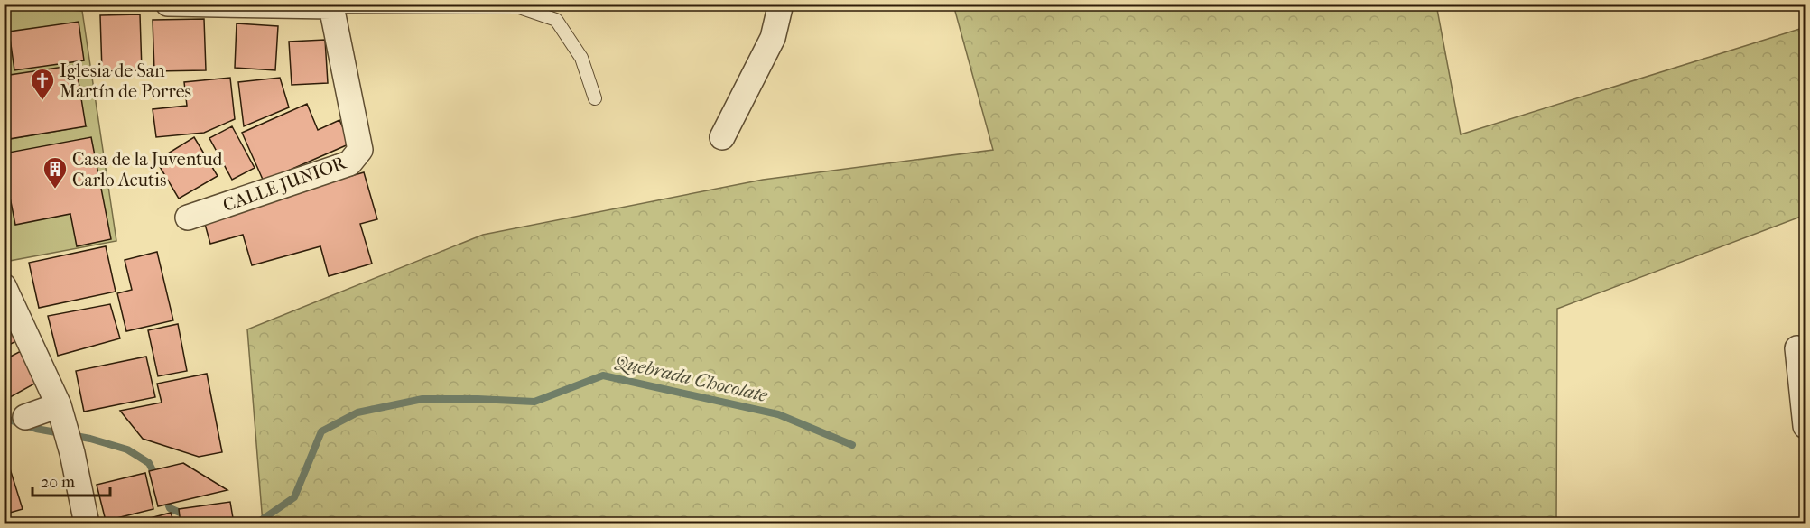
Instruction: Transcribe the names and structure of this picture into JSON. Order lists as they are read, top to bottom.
{
  "streets": {
    "street": ["CALLE JUNIOR"]
  },
  "water": ["Quebrada Chocolate"],
  "places": {
    "church": ["Iglesia de San Martín de Porres"],
    "building": ["Casa de la Juventud Carlo Acutis"]
  },
  "scale_bar": "20 m"
}
